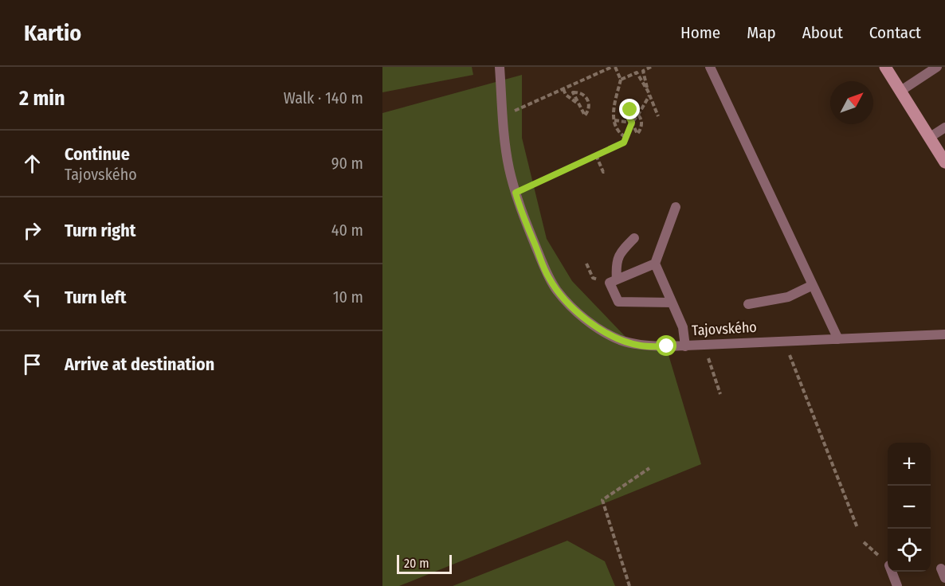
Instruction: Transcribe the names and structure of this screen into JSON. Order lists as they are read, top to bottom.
{
  "streets": {
    "lane": ["Tajovského"]
  },
  "scale_bar": "20 m",
  "north": "top right",
  "page": {
    "header": "Kartio",
    "nav": [
      "Home",
      "Map",
      "About",
      "Contact"
    ],
    "heading": ["2 min", "Walk · 140 m"],
    "list": [
      ["Continue", "Tajovského", "90 m"],
      ["Turn right", "40 m"],
      ["Turn left", "10 m"],
      "Arrive at destination"
    ],
    "map_buttons": ["+", "−"],
    "scale": "20 m"
  }
}
